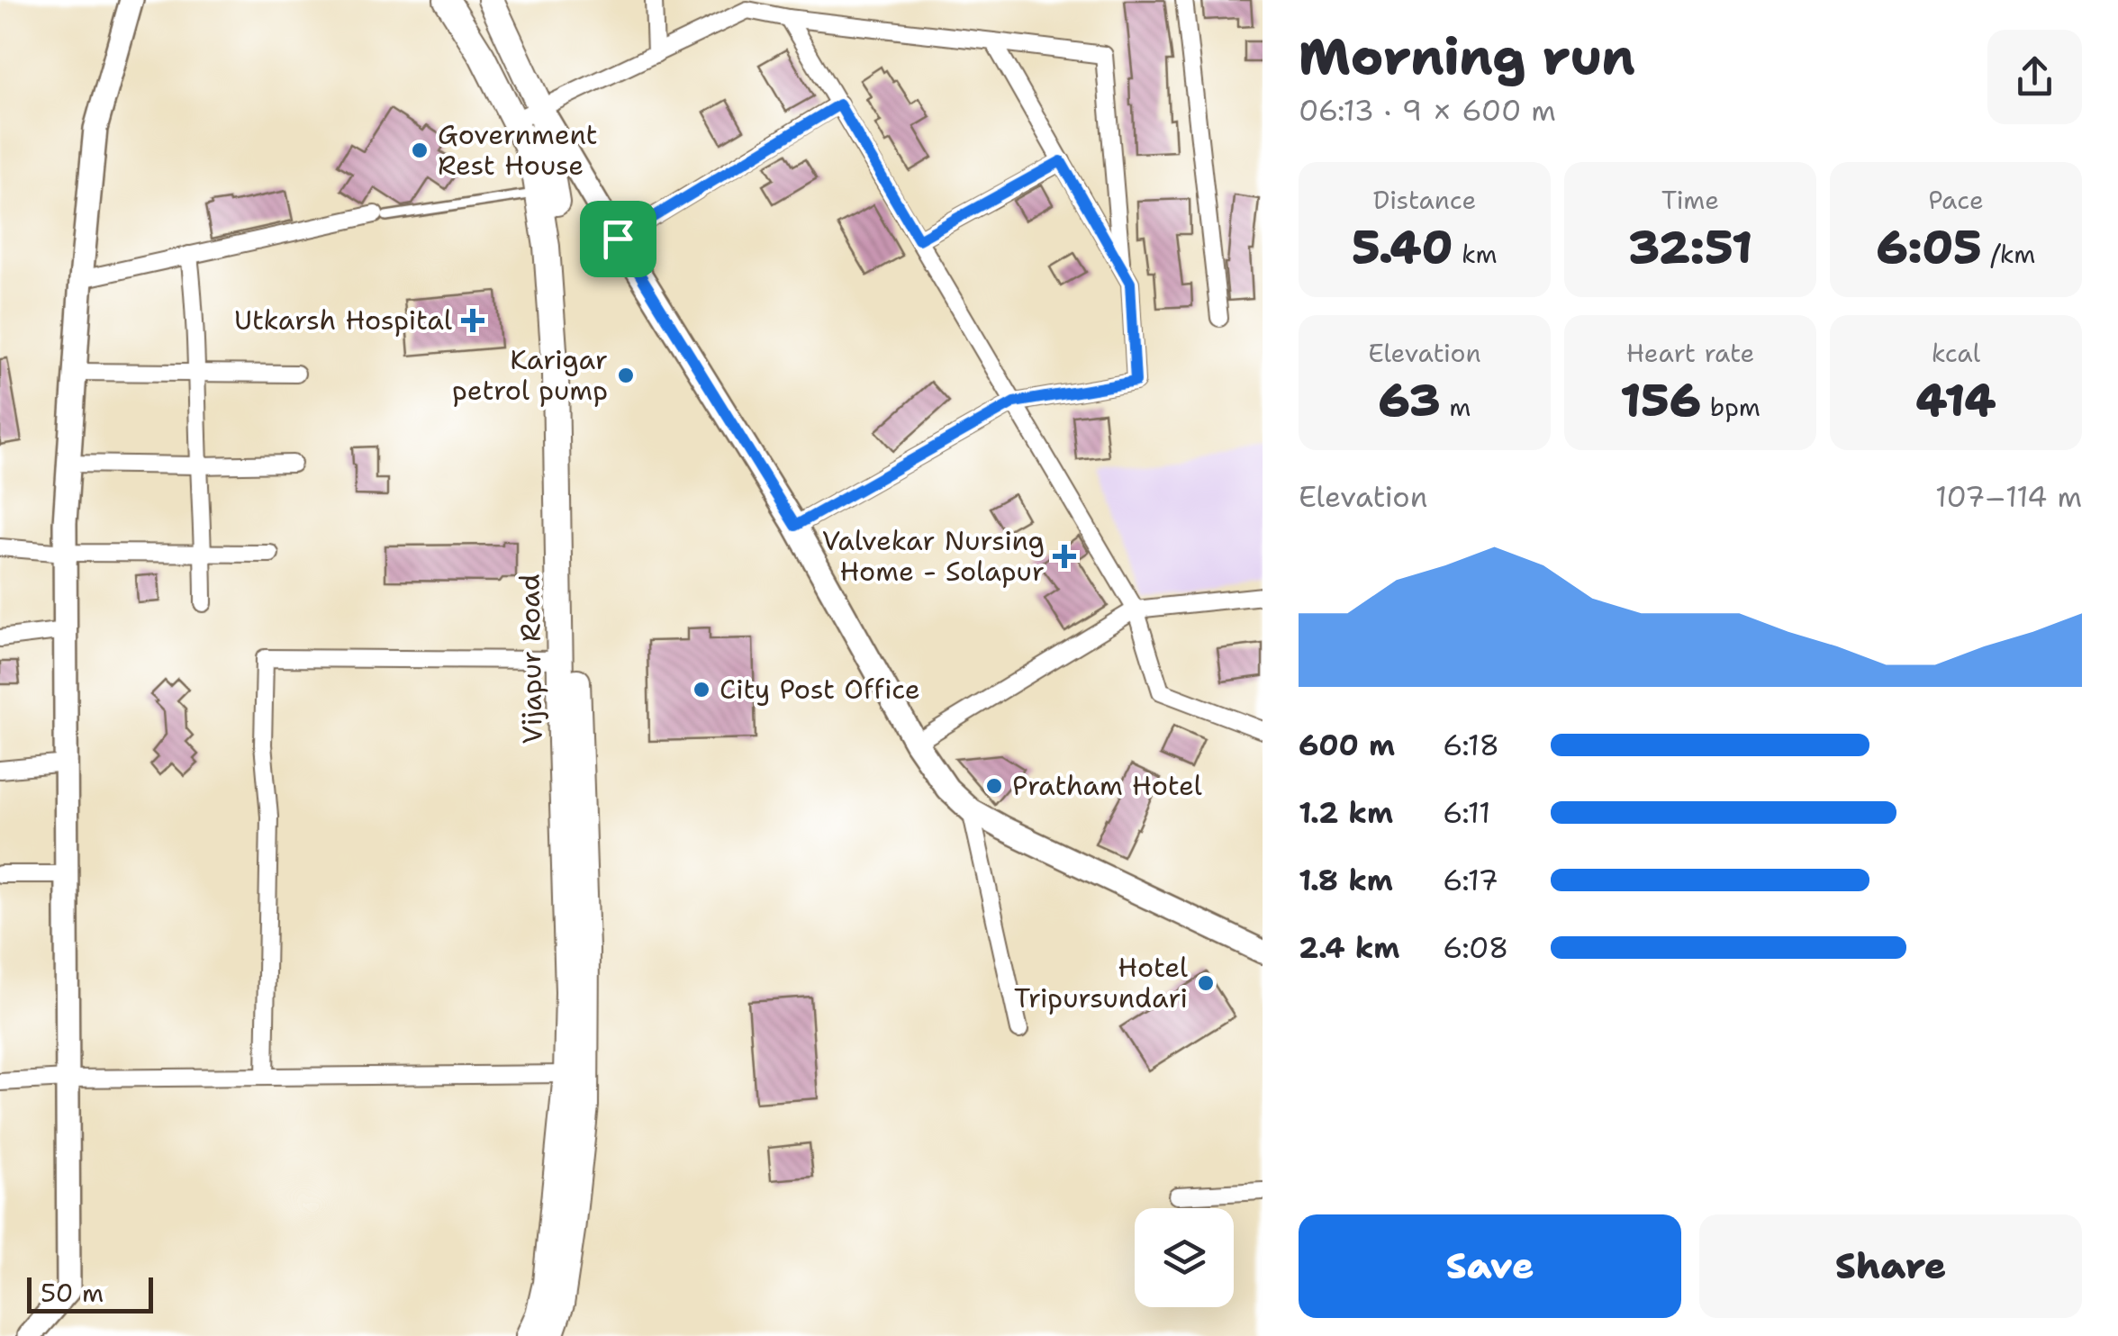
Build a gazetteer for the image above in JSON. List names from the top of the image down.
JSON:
{
  "streets": {
    "main road": ["Vijapur Road"]
  },
  "places": {
    "other": [
      "Government Rest House",
      "Karigar petrol pump",
      "City Post Office",
      "Pratham Hotel",
      "Hotel Tripursundari"
    ],
    "health": ["Utkarsh Hospital", "Valvekar Nursing Home - Solapur"]
  },
  "scale_bar": "50 m",
  "page": {
    "heading": ["Morning run", "06:13 · 9 × 600 m"],
    "stats": [
      ["Distance", "5.40 km"],
      ["Time", "32:51"],
      ["Pace", "6:05 /km"],
      ["Elevation", "63 m"],
      ["Heart rate", "156 bpm"],
      ["kcal", "414"]
    ],
    "chart": ["Elevation", "107–114 m"],
    "list": [
      {
        "name": "600 m",
        "note": "6:18"
      },
      {
        "name": "1.2 km",
        "note": "6:11"
      },
      {
        "name": "1.8 km",
        "note": "6:17"
      },
      {
        "name": "2.4 km",
        "note": "6:08"
      }
    ],
    "buttons": ["Save", "Share"],
    "scale": "50 m"
  }
}
